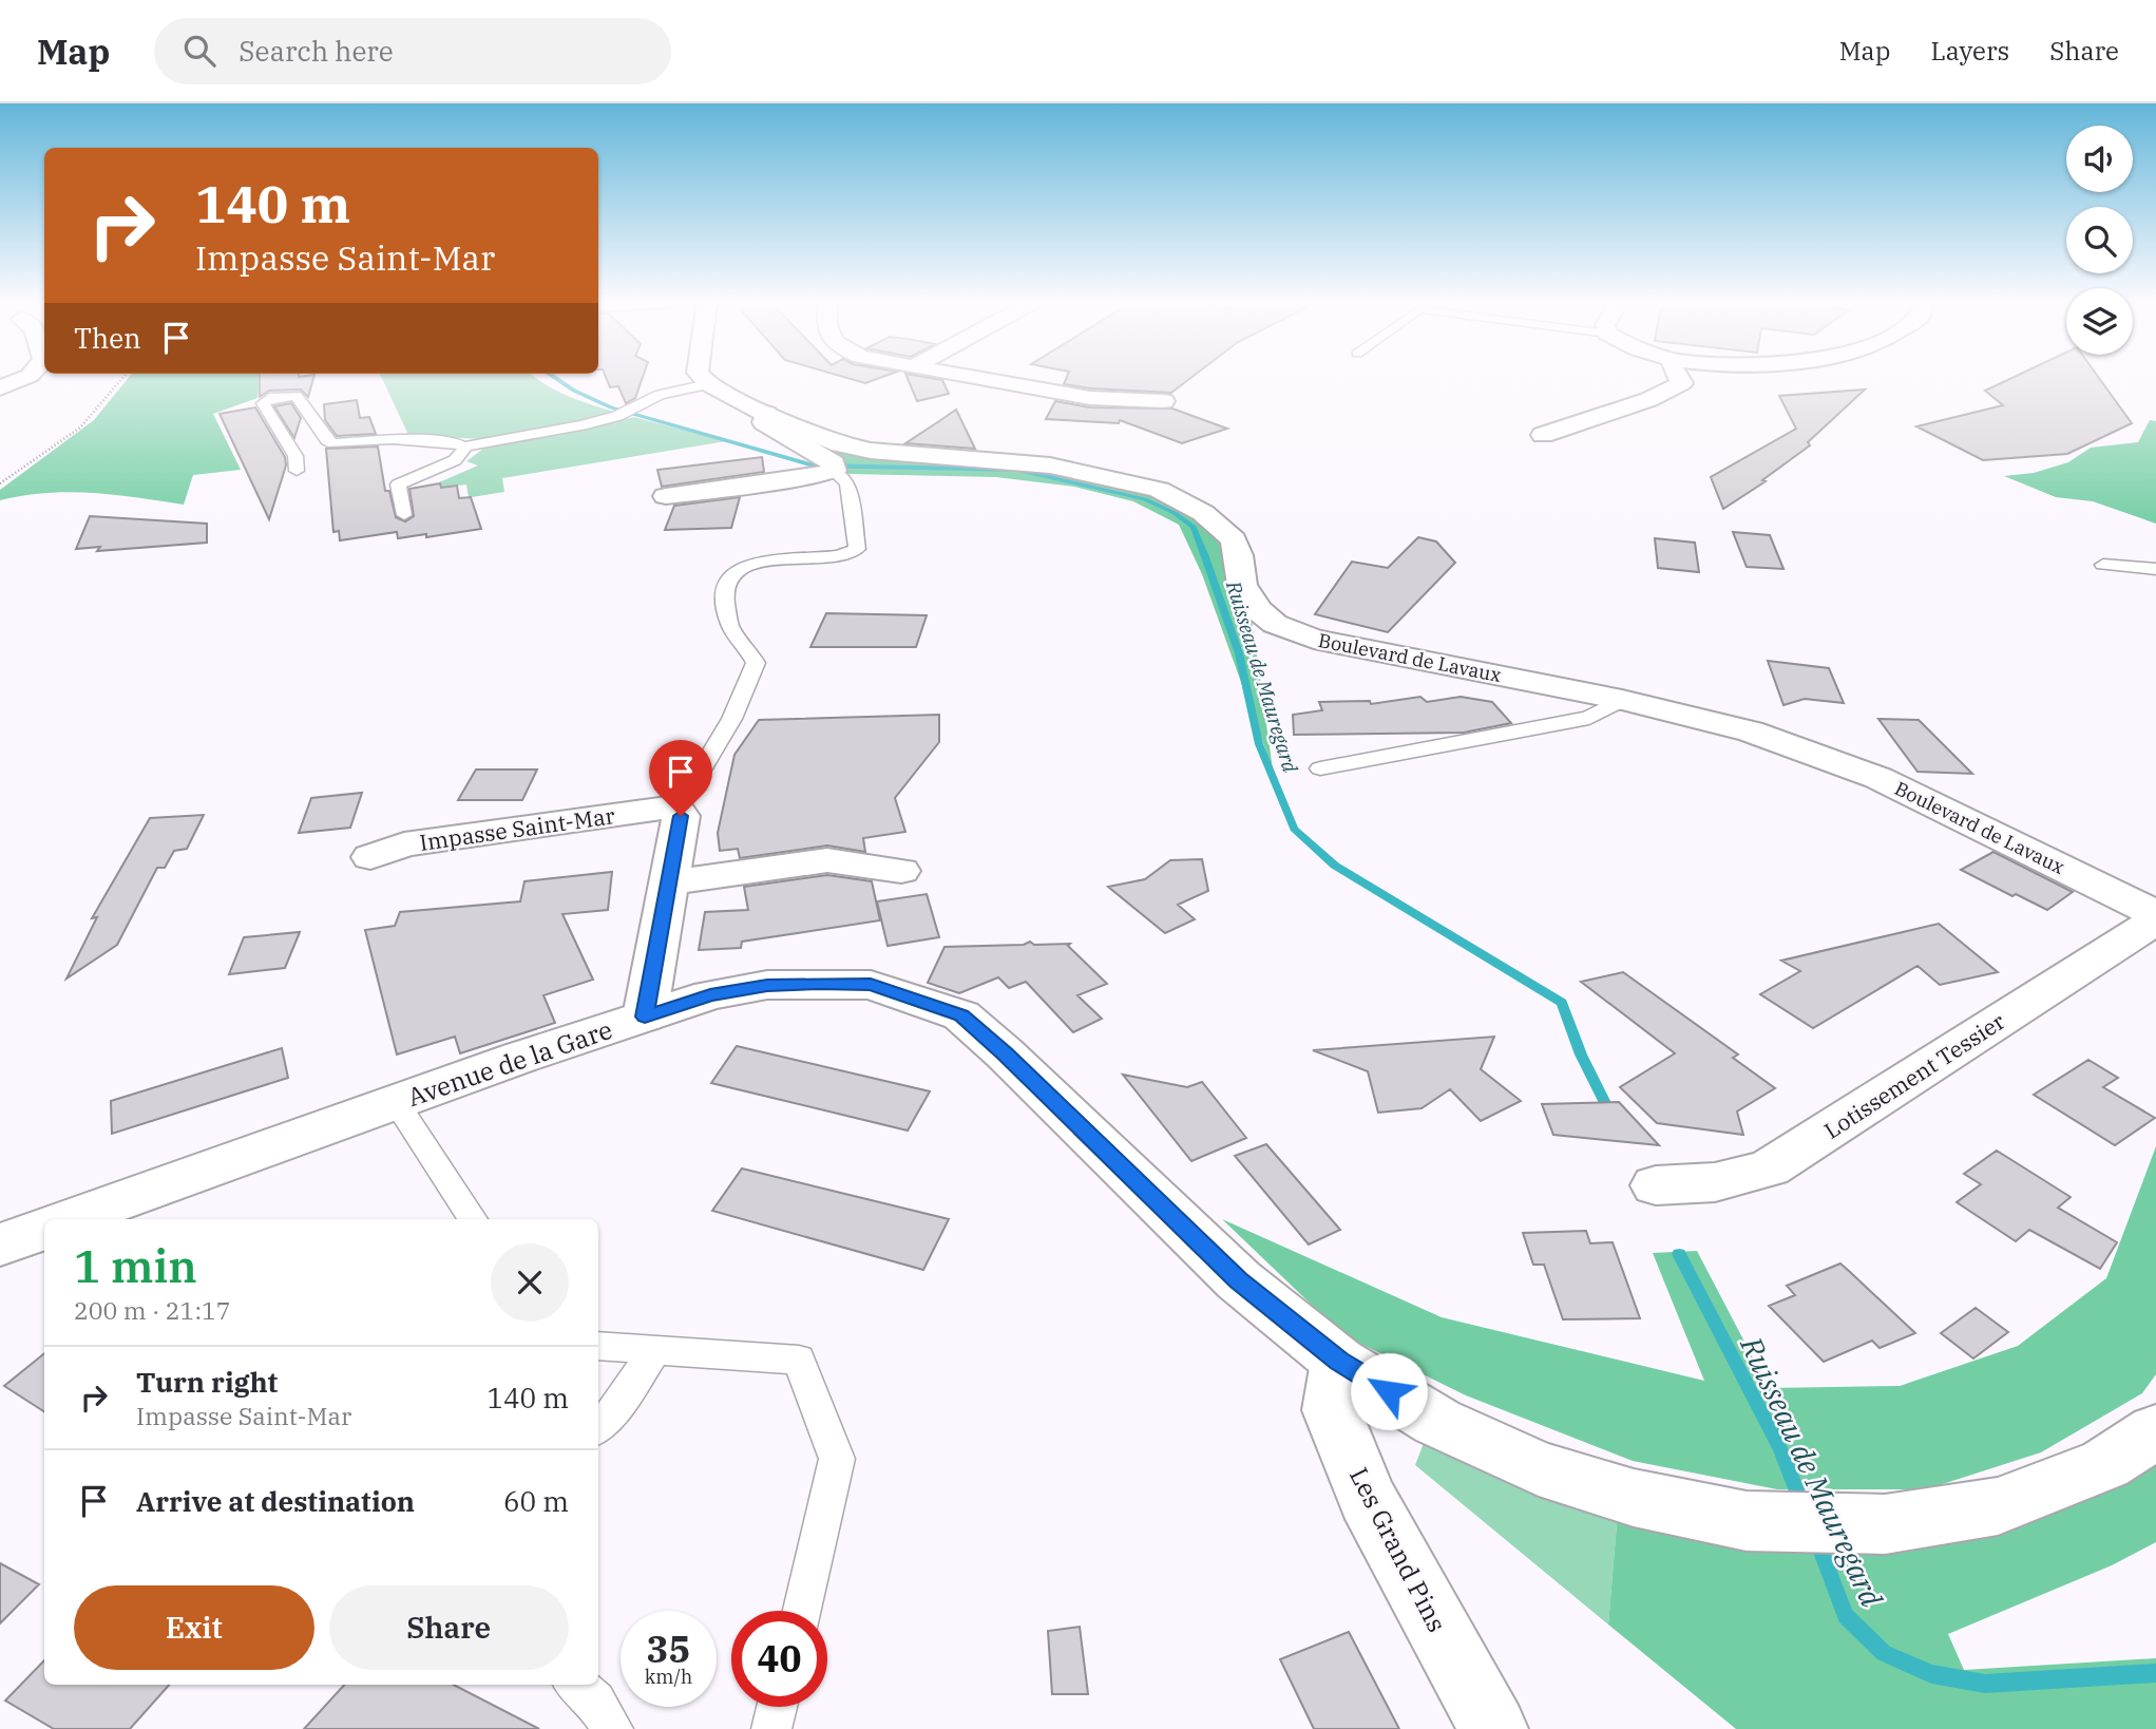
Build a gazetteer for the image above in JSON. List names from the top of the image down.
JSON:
{
  "streets": {
    "street": [
      "Boulevard de Lavaux",
      "Impasse Saint-Mar",
      "Avenue de la Gare",
      "Lotissement Tessier",
      "Les Grand Pins"
    ]
  },
  "crossings": [
    ["Avenue de la Gare", "Les Grand Pins"]
  ],
  "water": ["Ruisseau de Mauregard"],
  "page": {
    "header": "Map",
    "search": "Search here",
    "nav": ["Map", "Layers", "Share"],
    "turn": ["140 m", "Impasse Saint-Mar"],
    "then": "Then",
    "heading": ["1 min", "200 m · 21:17"],
    "list": [
      {
        "name": "Turn right",
        "note": "Impasse Saint-Mar",
        "value": "140 m"
      },
      {
        "name": "Arrive at destination",
        "value": "60 m"
      }
    ],
    "buttons": ["Exit", "Share"],
    "speed": "35 km/h",
    "limit": "40"
  }
}
